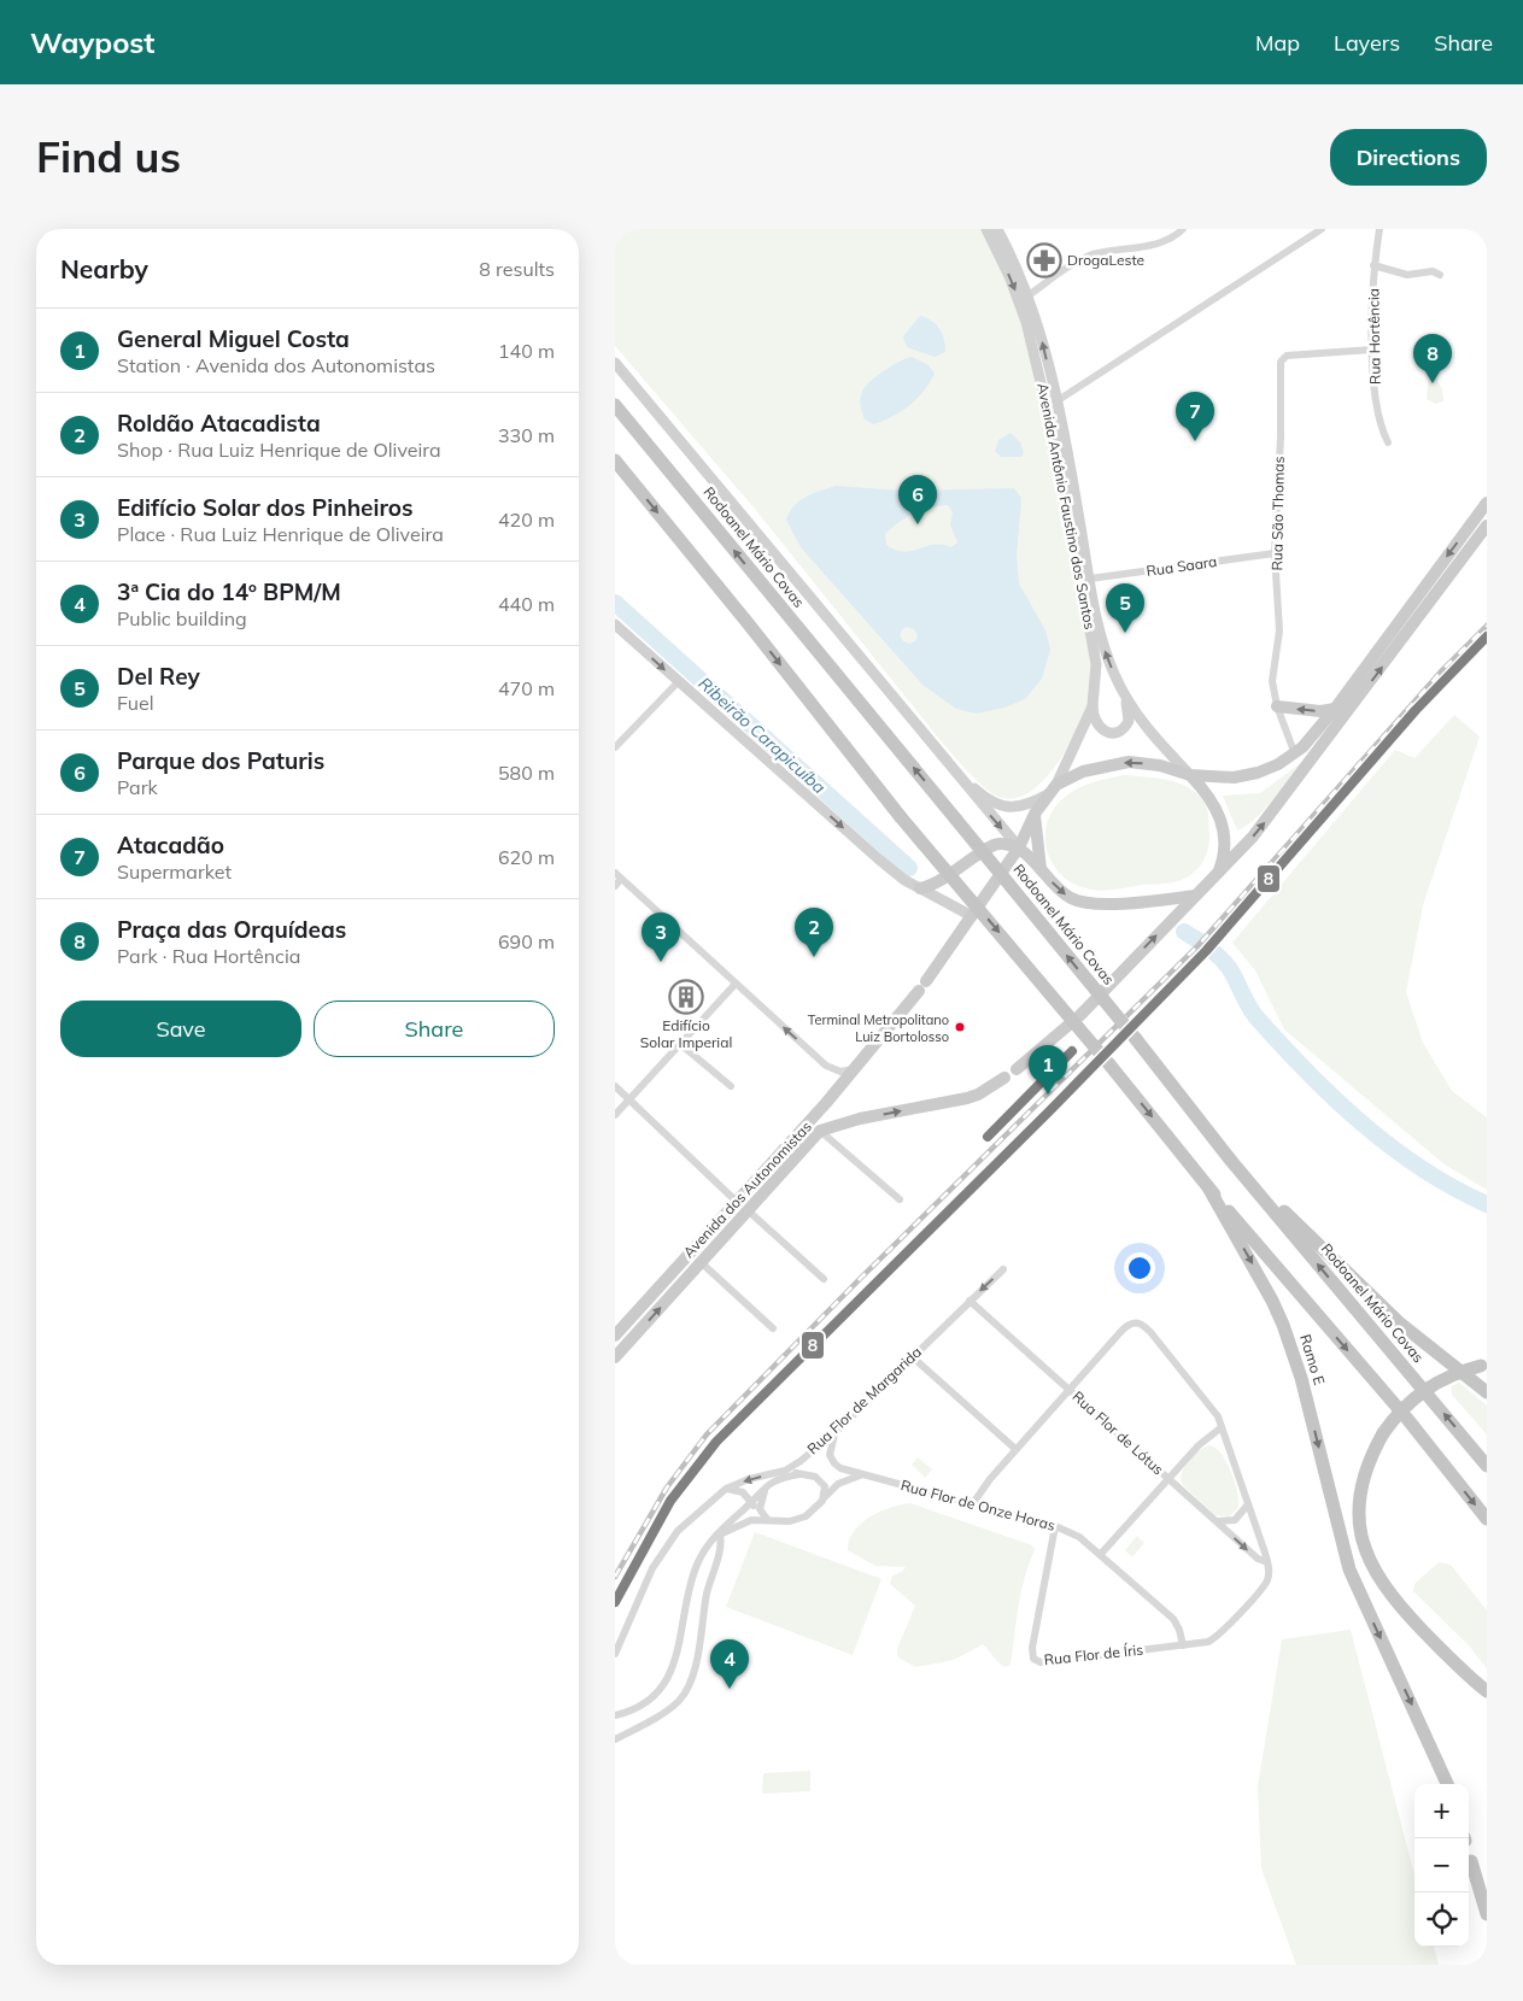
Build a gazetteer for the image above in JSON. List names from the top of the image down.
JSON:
{
  "streets": {
    "highway": ["Rodoanel Mário Covas", "Ramo E"],
    "main road": ["Avenida Antônio Faustino dos Santos", "Avenida dos Autonomistas"],
    "street": [
      "Rua Hortência",
      "Rua São Thomas",
      "Rua Saara",
      "Rua Flor de Margarida",
      "Rua Flor de Lótus",
      "Rua Flor de Onze Horas",
      "Rua Flor de Íris"
    ]
  },
  "crossings": [
    ["Rua Hortência", "Rua São Thomas"],
    ["Avenida Antônio Faustino dos Santos", "Rua Saara"],
    ["Rua São Thomas", "Rua Saara"],
    ["Rua Flor de Margarida", "Rua Flor de Lótus"],
    ["Rua Flor de Margarida", "Rua Flor de Onze Horas"],
    ["Rua Flor de Onze Horas", "Rua Flor de Íris"]
  ],
  "water": ["Ribeirão Carapicuíba"],
  "places": {
    "pharmacy": ["DrogaLeste"],
    "building": ["Edifício Solar Imperial"],
    "other": ["Terminal Metropolitano Luiz Bortolosso"]
  },
  "lines": ["rail line 8"],
  "page": {
    "header": "Waypost",
    "nav": ["Map", "Layers", "Share"],
    "buttons": [
      "Directions",
      ["Save", "Share"]
    ],
    "title": "Find us",
    "heading": ["Nearby", "8 results"],
    "list": [
      {
        "mark": "1",
        "name": "General Miguel Costa",
        "note": "Station · Avenida dos Autonomistas",
        "value": "140 m"
      },
      {
        "mark": "2",
        "name": "Roldão Atacadista",
        "note": "Shop · Rua Luiz Henrique de Oliveira",
        "value": "330 m"
      },
      {
        "mark": "3",
        "name": "Edifício Solar dos Pinheiros",
        "note": "Place · Rua Luiz Henrique de Oliveira",
        "value": "420 m"
      },
      {
        "mark": "4",
        "name": "3ª Cia do 14º BPM/M",
        "note": "Public building",
        "value": "440 m"
      },
      {
        "mark": "5",
        "name": "Del Rey",
        "note": "Fuel",
        "value": "470 m"
      },
      {
        "mark": "6",
        "name": "Parque dos Paturis",
        "note": "Park",
        "value": "580 m"
      },
      {
        "mark": "7",
        "name": "Atacadão",
        "note": "Supermarket",
        "value": "620 m"
      },
      {
        "mark": "8",
        "name": "Praça das Orquídeas",
        "note": "Park · Rua Hortência",
        "value": "690 m"
      }
    ],
    "pins": [
      "8",
      "7",
      "6",
      "5",
      "2",
      "3",
      "1",
      "4"
    ],
    "map_buttons": ["+", "−"]
  }
}
